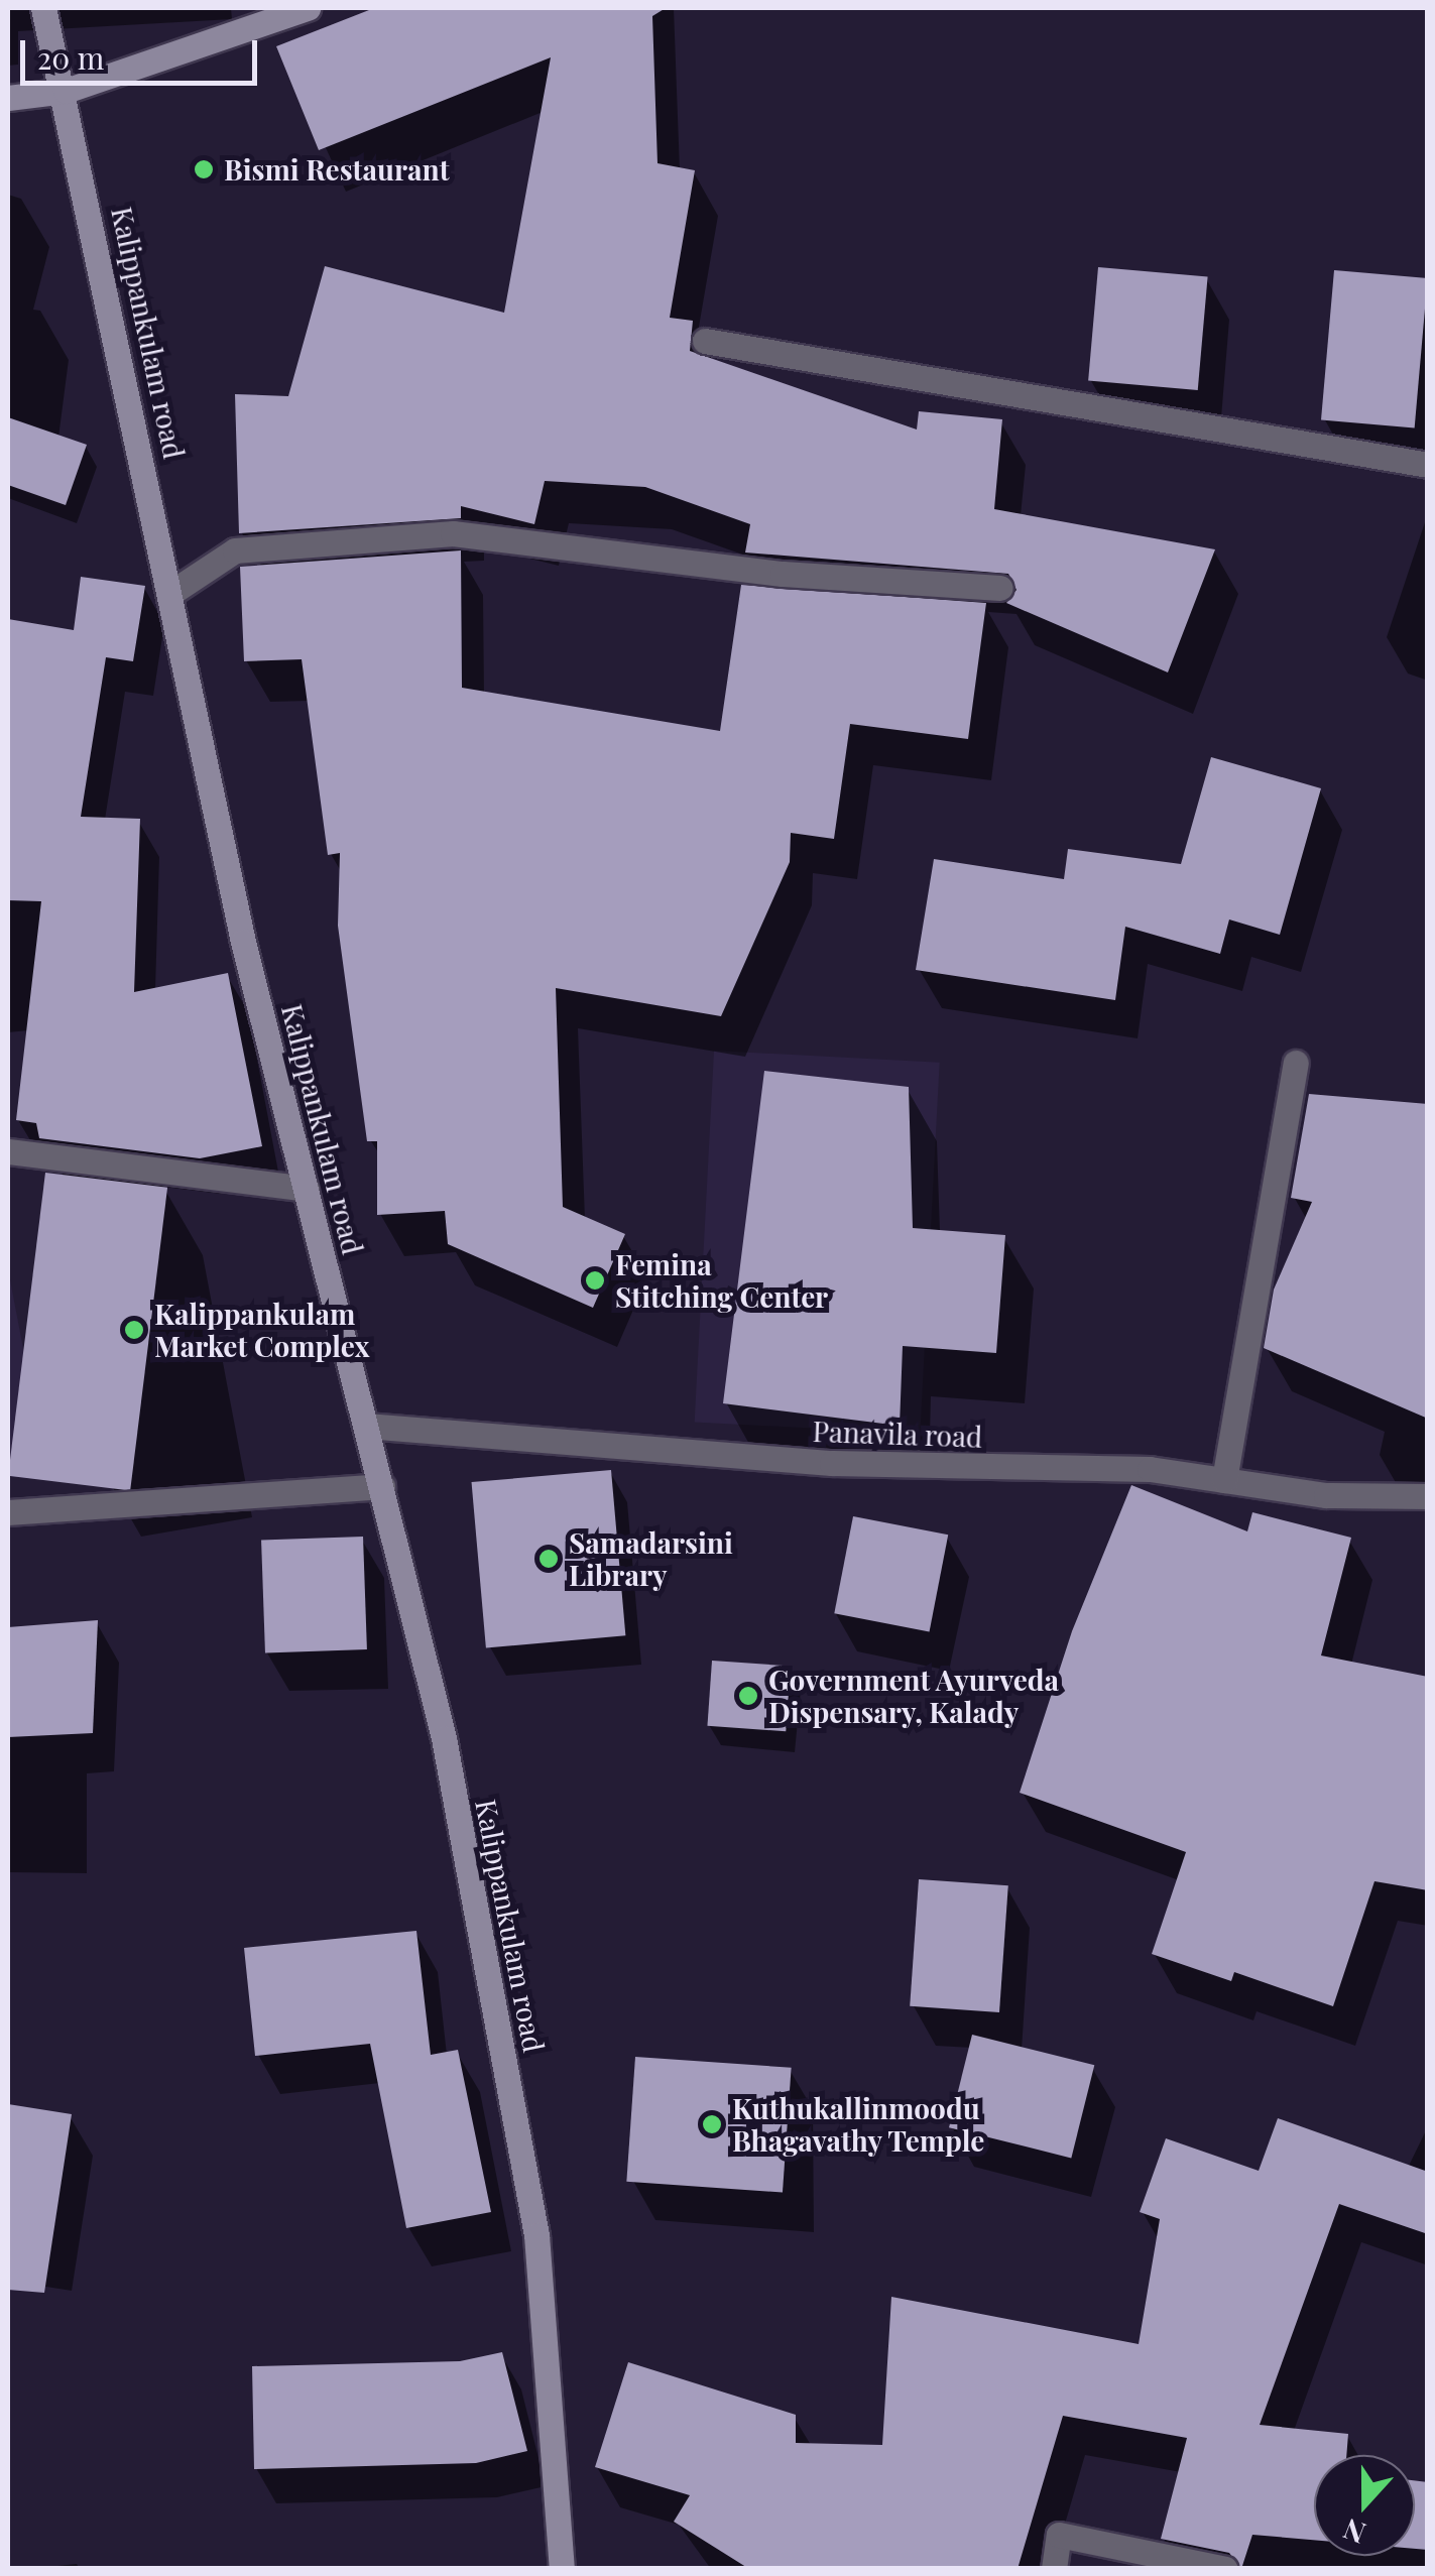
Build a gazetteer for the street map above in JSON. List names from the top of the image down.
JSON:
{
  "streets": {
    "street": ["Kalippankulam road", "Panavila road"]
  },
  "crossings": [
    ["Kalippankulam road", "Panavila road"]
  ],
  "places": [
    "Bismi Restaurant",
    "Femina Stitching Center",
    "Kalippankulam Market Complex",
    "Samadarsini Library",
    "Government Ayurveda Dispensary, Kalady",
    "Kuthukallinmoodu Bhagavathy Temple"
  ],
  "scale_bar": "20 m",
  "north": "bottom"
}
